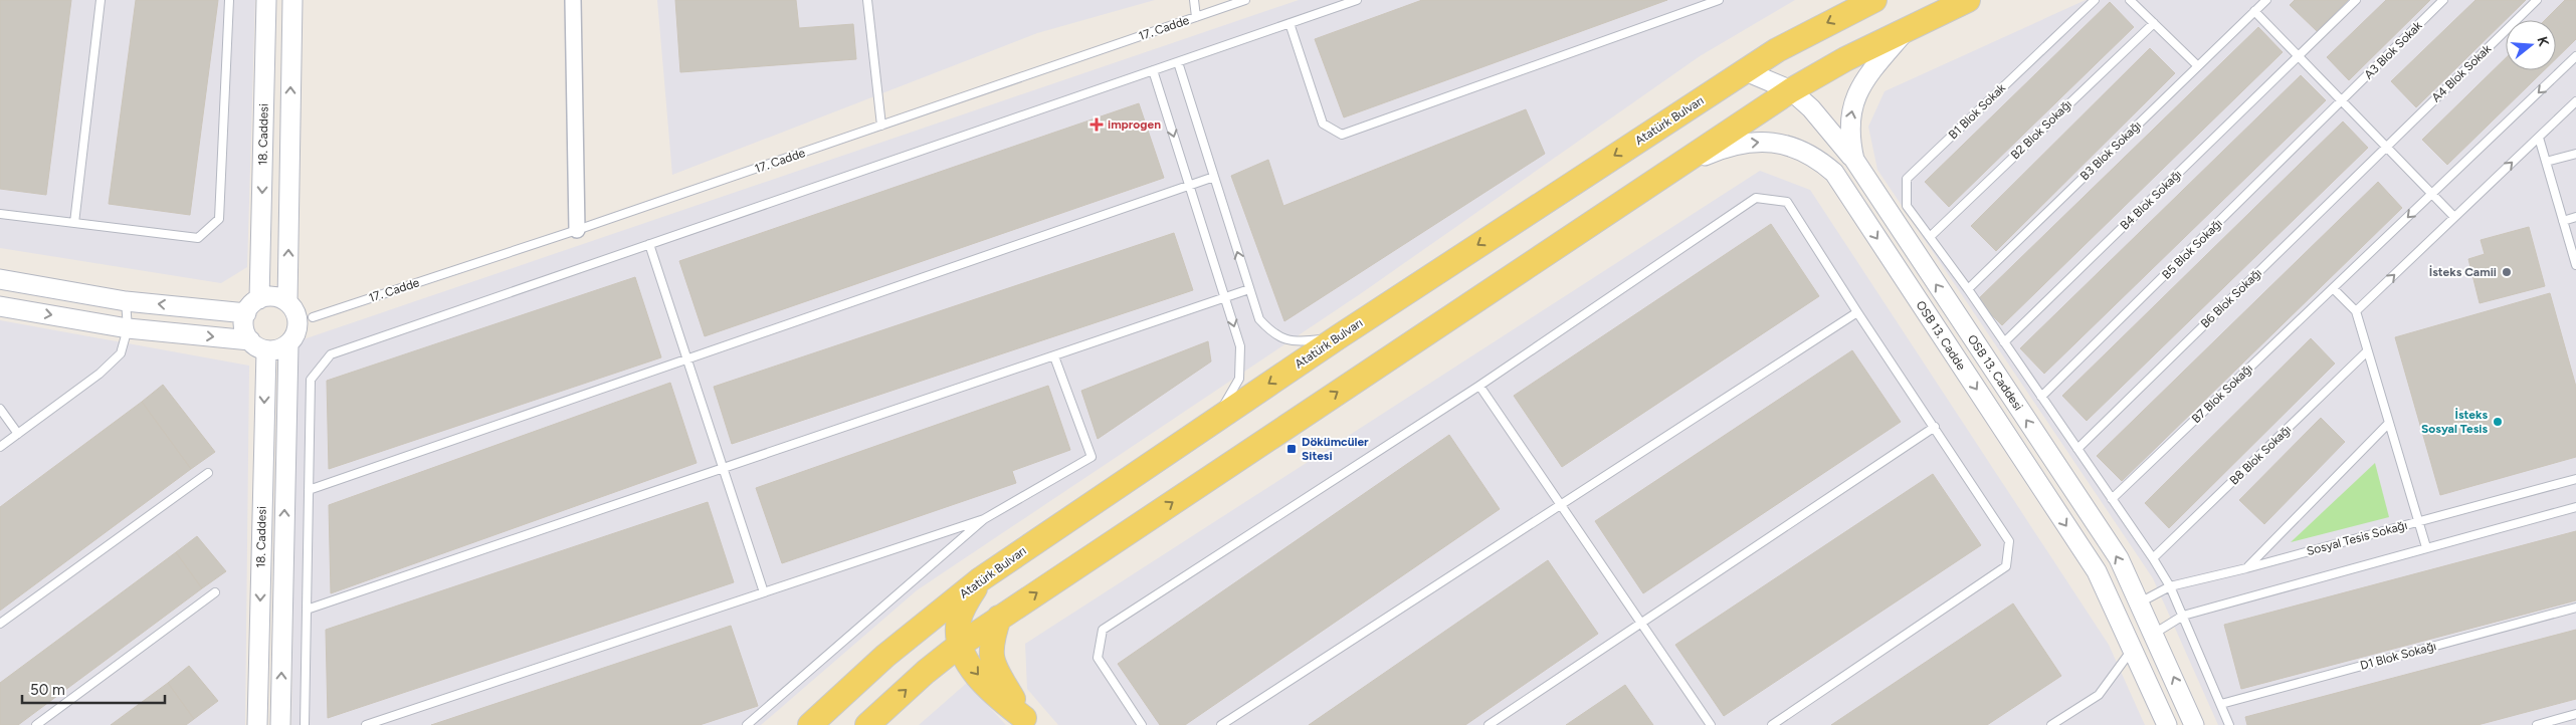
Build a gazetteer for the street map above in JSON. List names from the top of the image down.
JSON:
{
  "streets": {
    "main road": ["Atatürk Bulvarı"],
    "street": ["18. Caddesi", "OSB 13. Cadde", "OSB 13. Caddesi"],
    "lane": [
      "17. Cadde",
      "A3 Blok Sokak",
      "A4 Blok Sokak",
      "B1 Blok Sokak",
      "B2 Blok Sokağı",
      "B3 Blok Sokağı",
      "B4 Blok Sokağı",
      "B5 Blok Sokağı",
      "B6 Blok Sokağı",
      "B7 Blok Sokağı",
      "B8 Blok Sokağı",
      "Sosyal Tesis Sokağı",
      "D1 Blok Sokağı"
    ]
  },
  "crossings": [
    ["A3 Blok Sokak", "B5 Blok Sokağı"],
    ["A4 Blok Sokak", "B6 Blok Sokağı"],
    ["B1 Blok Sokak", "B2 Blok Sokağı"],
    ["B1 Blok Sokak", "B3 Blok Sokağı"],
    ["B1 Blok Sokak", "B4 Blok Sokağı"],
    ["B1 Blok Sokak", "B5 Blok Sokağı"],
    ["B1 Blok Sokak", "B6 Blok Sokağı"],
    ["B1 Blok Sokak", "B7 Blok Sokağı"],
    ["B1 Blok Sokak", "B8 Blok Sokağı"],
    ["B1 Blok Sokak", "Sosyal Tesis Sokağı"],
    ["B1 Blok Sokak", "D1 Blok Sokağı"],
    ["OSB 13. Caddesi", "Sosyal Tesis Sokağı"]
  ],
  "one_way": ["OSB 13. Cadde", "OSB 13. Caddesi"],
  "places": {
    "health": ["improgen"],
    "other": ["İsteks Camii", "İsteks Sosyal Tesis"],
    "transit": ["Dökümcüler Sitesi"]
  },
  "scale_bar": "50 m",
  "north": "right"
}
